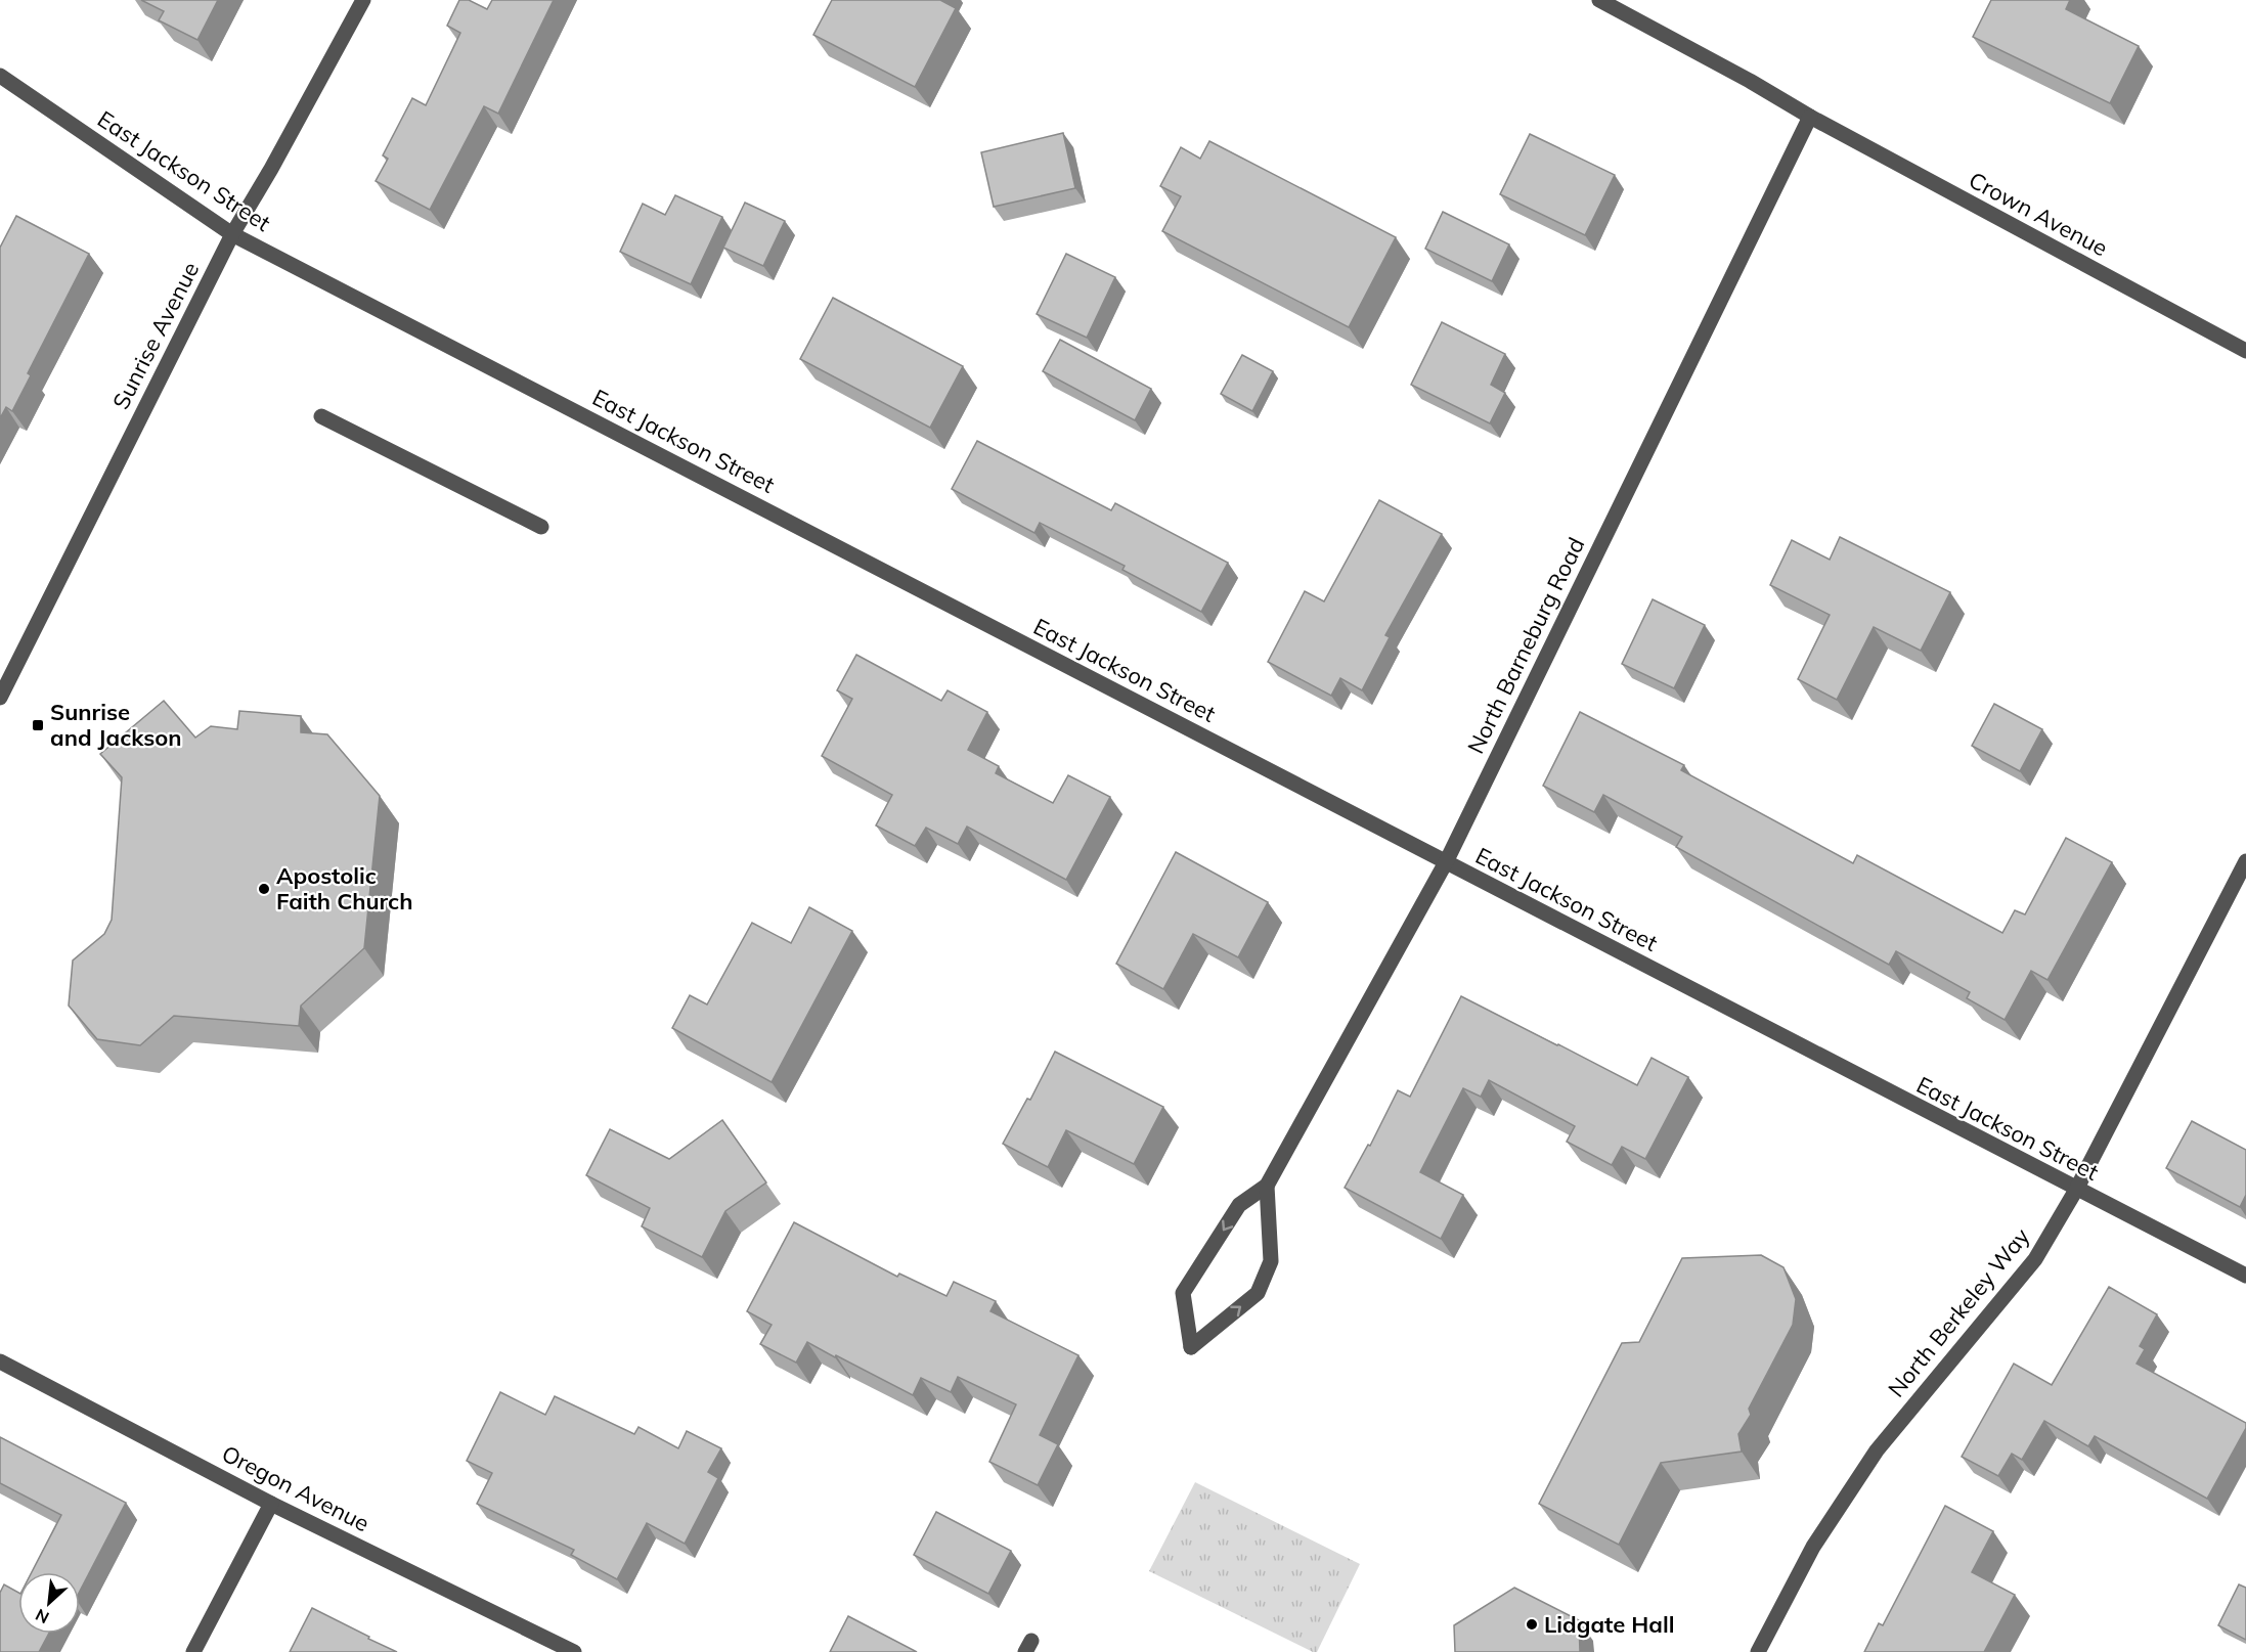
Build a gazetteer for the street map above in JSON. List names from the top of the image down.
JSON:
{
  "streets": {
    "street": [
      "East Jackson Street",
      "Crown Avenue",
      "Sunrise Avenue",
      "North Barneburg Road",
      "North Berkeley Way",
      "Oregon Avenue"
    ]
  },
  "crossings": [
    ["East Jackson Street", "Sunrise Avenue"],
    ["East Jackson Street", "North Barneburg Road"],
    ["East Jackson Street", "North Berkeley Way"],
    ["Crown Avenue", "North Barneburg Road"]
  ],
  "places": {
    "transit": ["Sunrise and Jackson"],
    "other": ["Apostolic Faith Church", "Lidgate Hall"]
  },
  "north": "bottom left"
}
